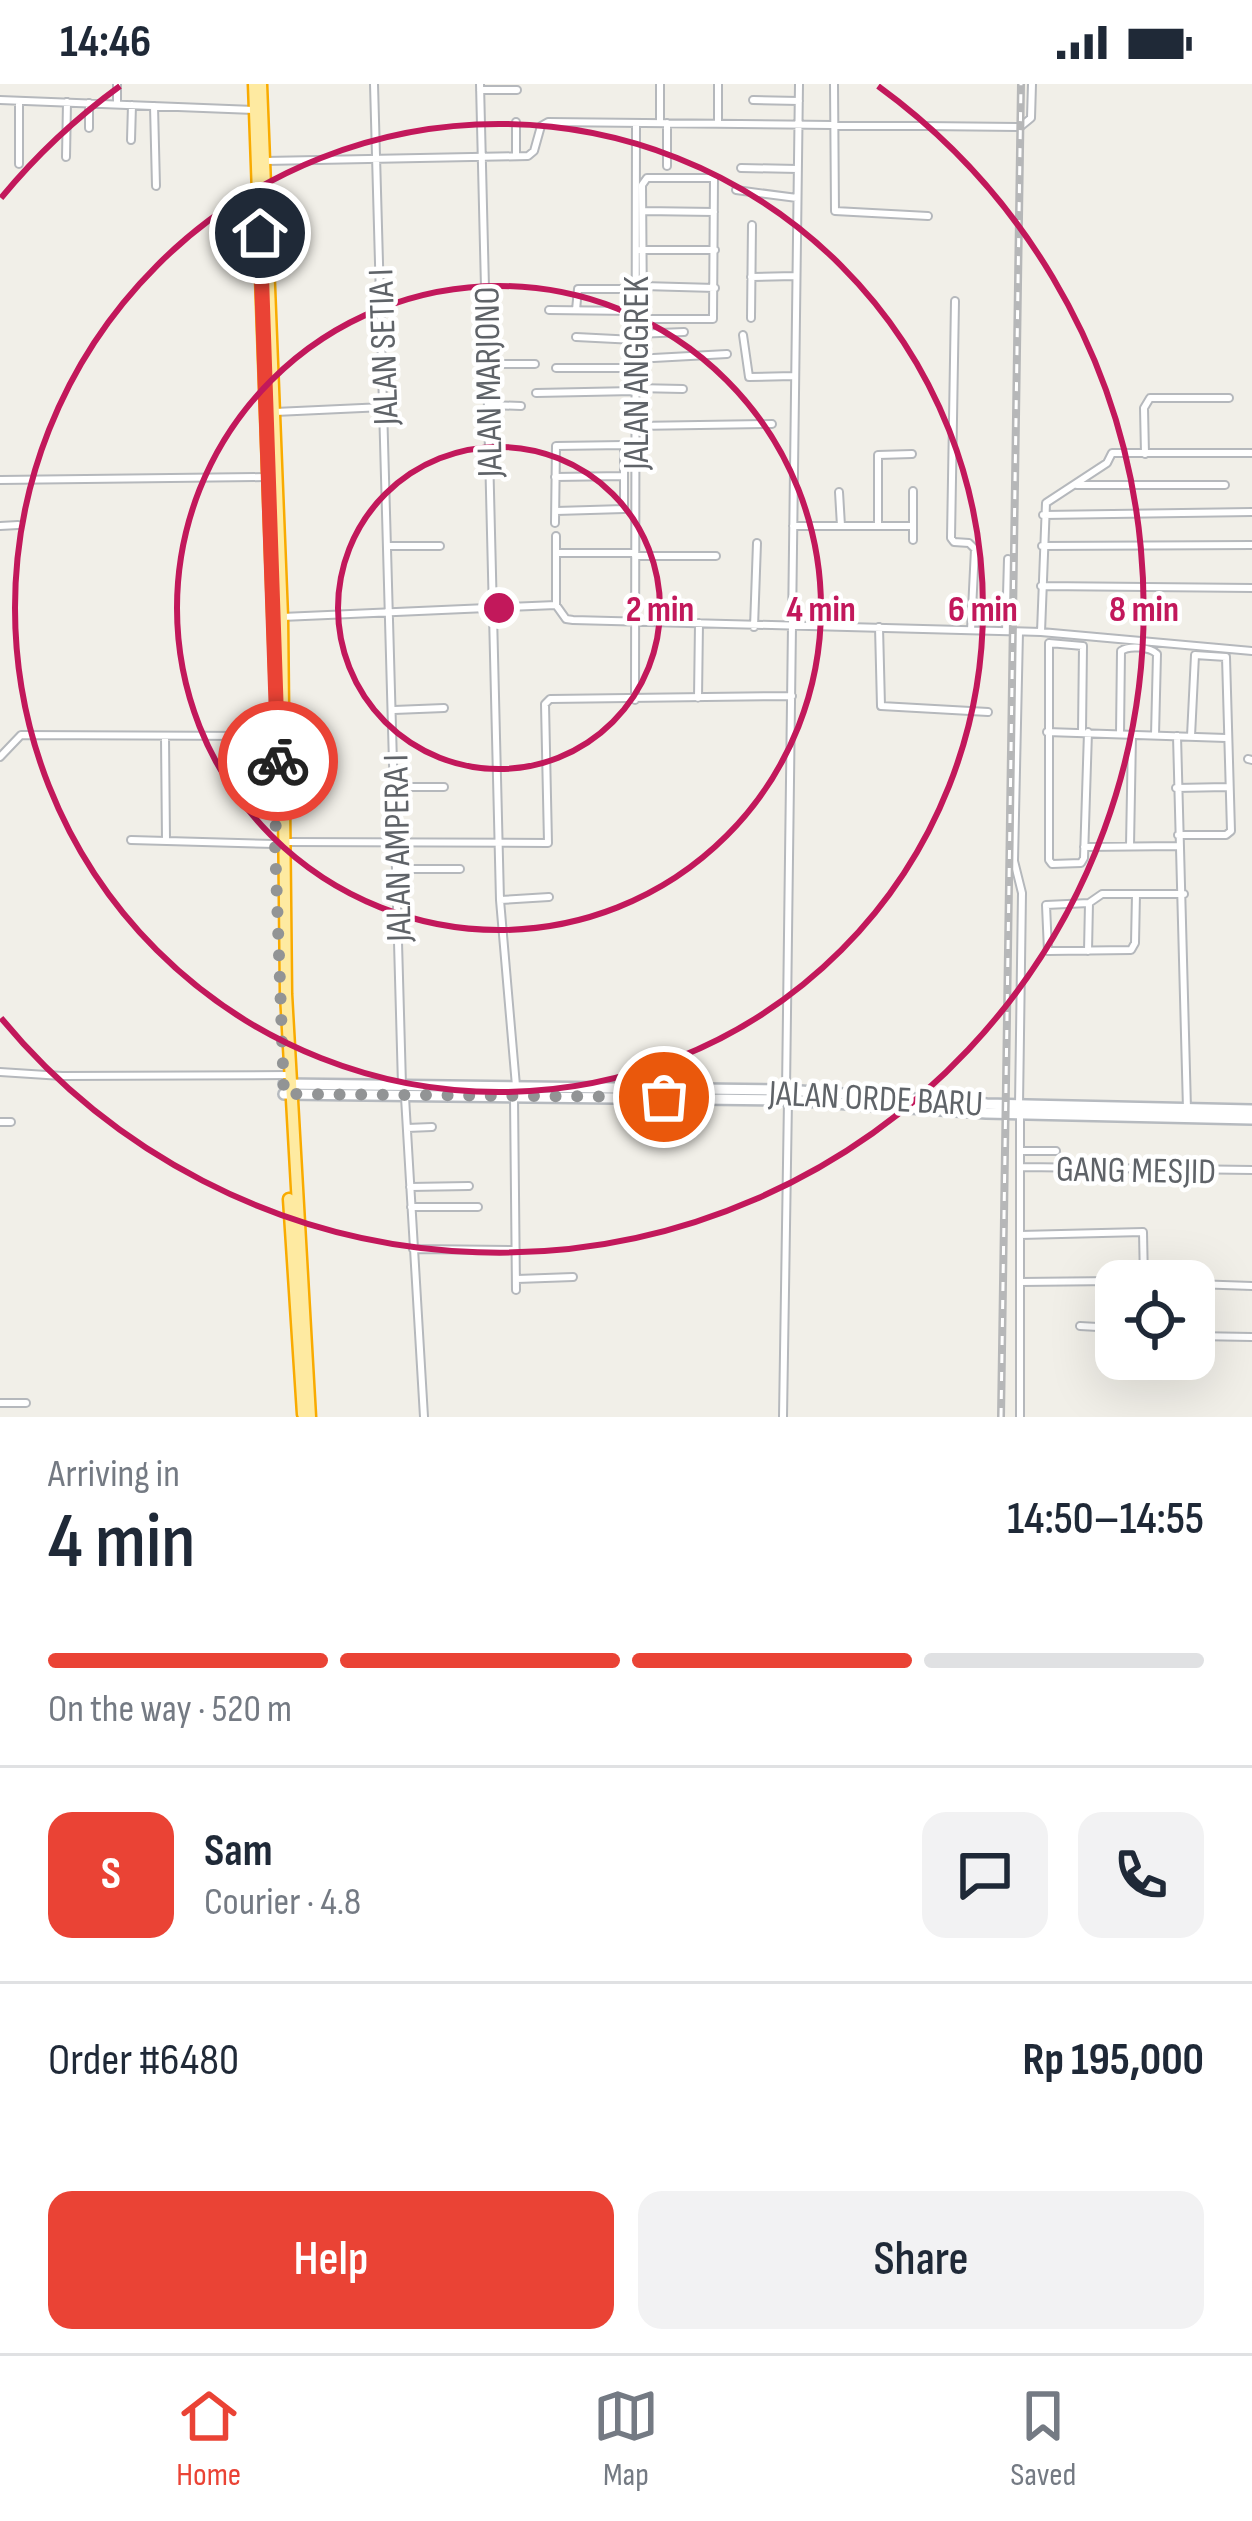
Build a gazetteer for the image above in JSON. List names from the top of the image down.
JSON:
{
  "streets": {
    "main road": ["JALAN ORDE BARU"],
    "street": [
      "JALAN SETIA I",
      "JALAN ANGGREK",
      "JALAN MARJONO",
      "JALAN AMPERA I",
      "GANG MESJID"
    ]
  },
  "crossings": [
    ["JALAN SETIA I", "JALAN AMPERA I"],
    ["JALAN MARJONO", "JALAN ORDE BARU"],
    ["JALAN AMPERA I", "JALAN ORDE BARU"]
  ],
  "page": {
    "status": "14:46",
    "heading": ["4 min", "Arriving in", "14:50–14:55"],
    "panel": [
      "Sam",
      "Courier · 4.8",
      "Order #6480",
      "Rp 195,000"
    ],
    "bar": "On the way · 520 m",
    "round": "S",
    "buttons": ["Help", "Share"],
    "tabs": ["Home", "Map", "Saved"]
  },
  "rings": [
    "2 min",
    "4 min",
    "6 min",
    "8 min"
  ]
}
